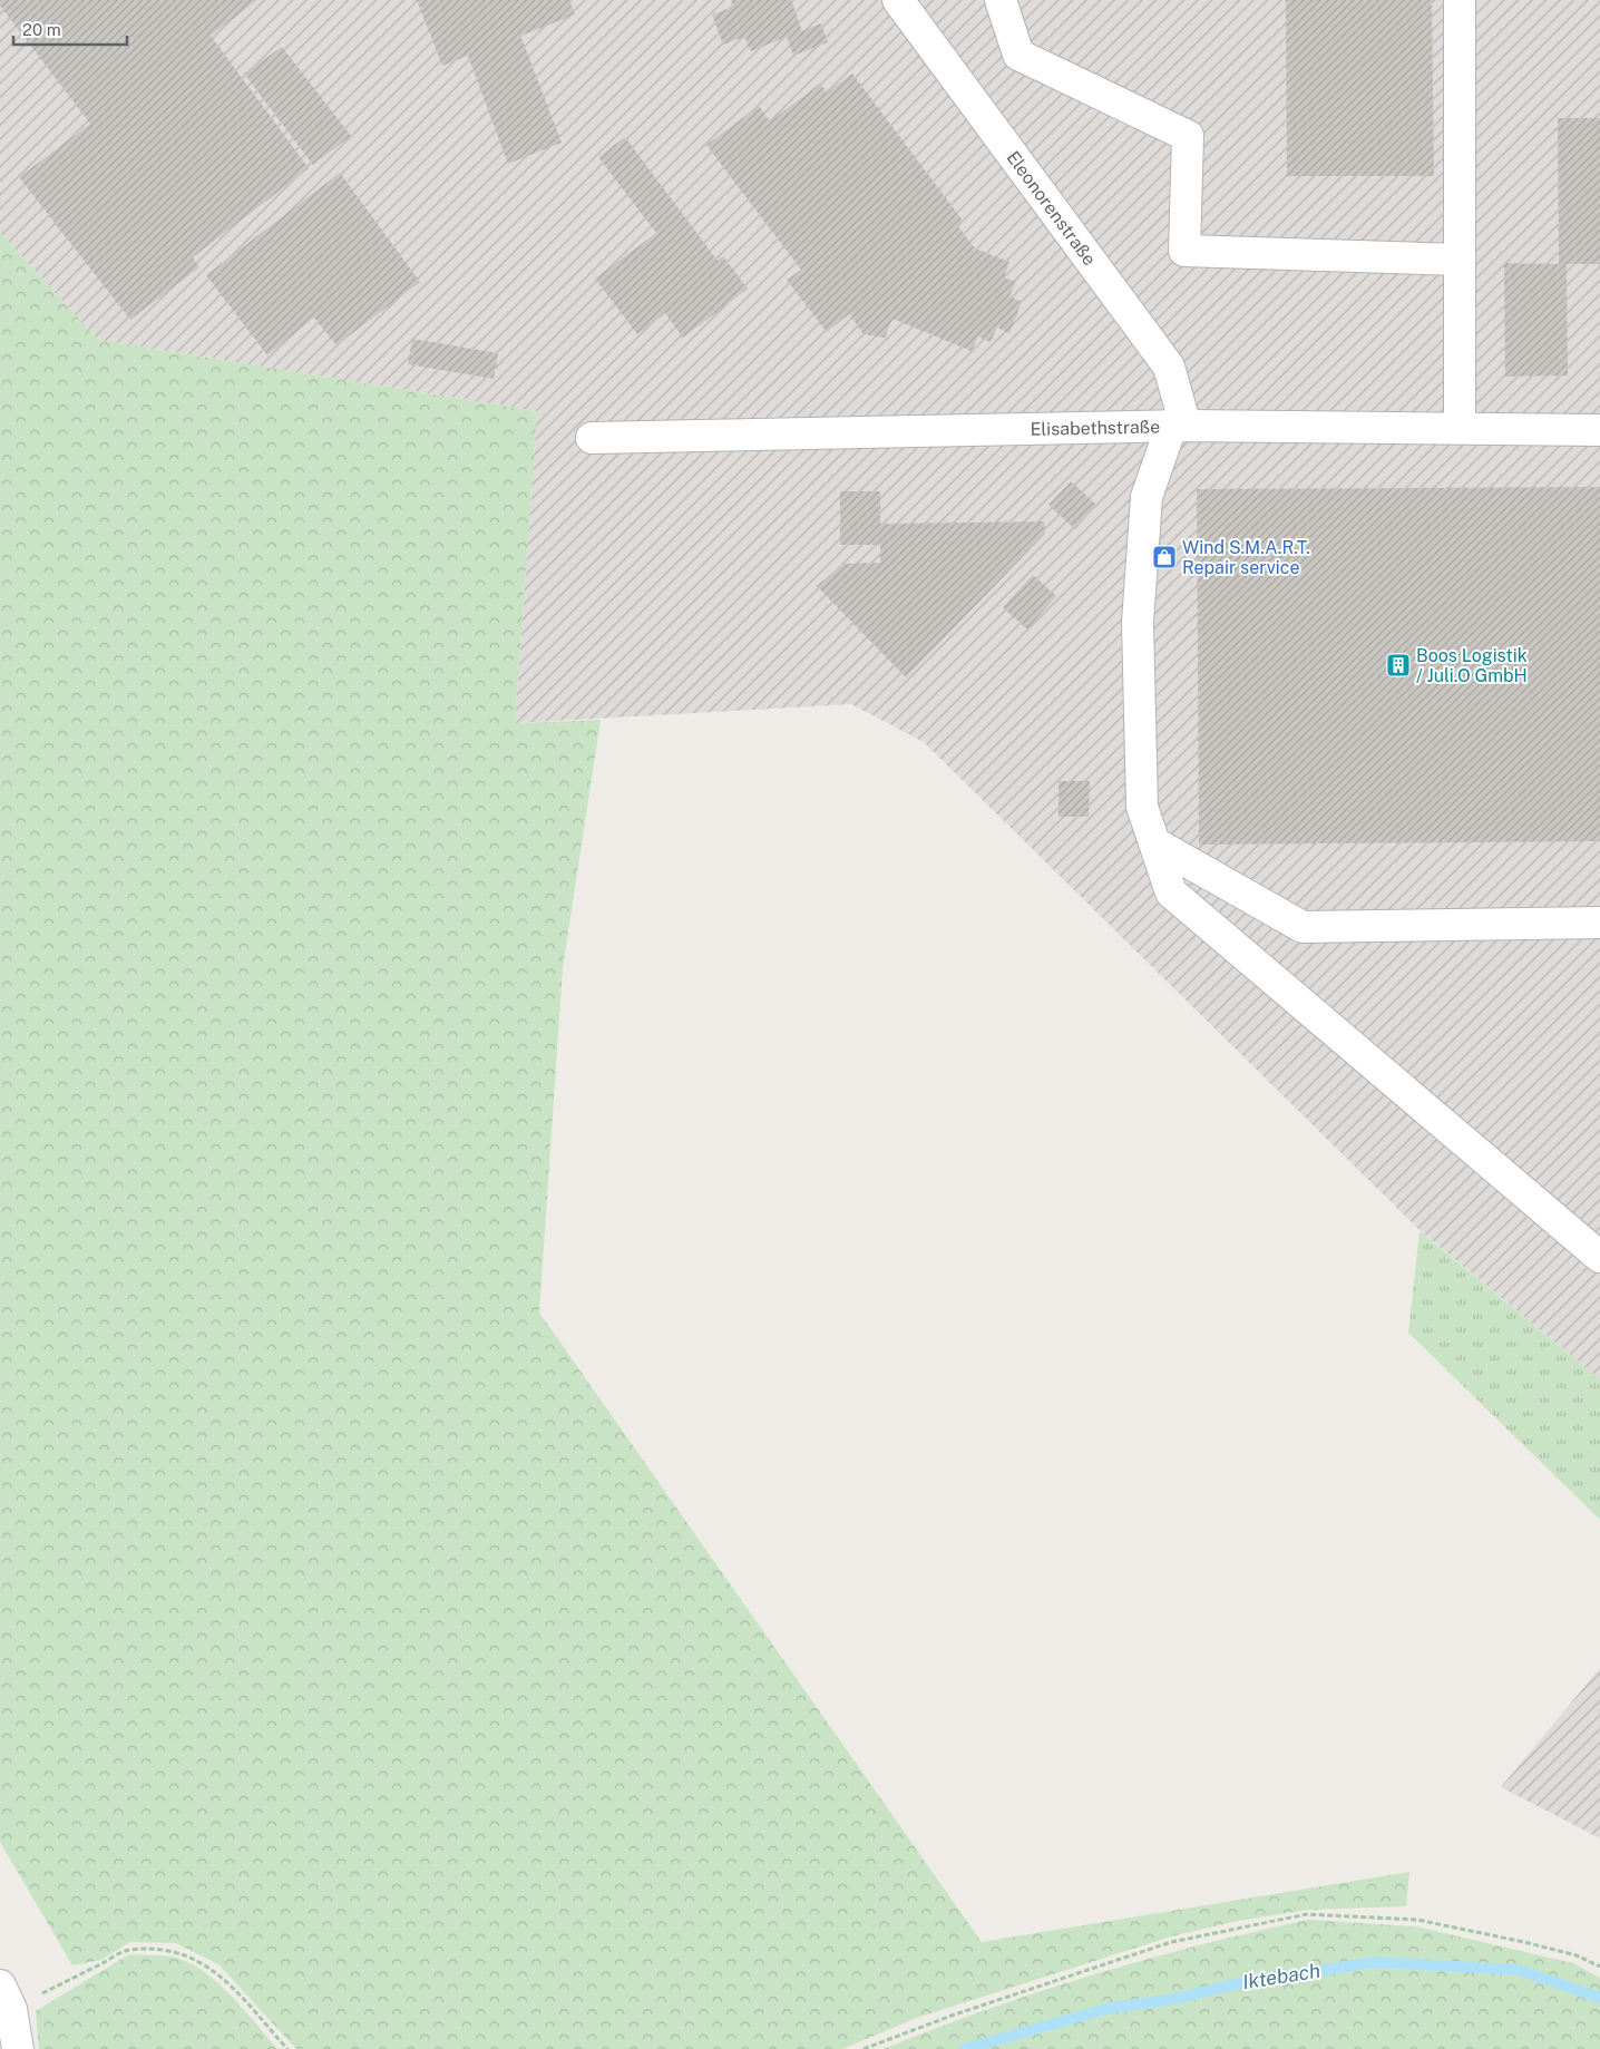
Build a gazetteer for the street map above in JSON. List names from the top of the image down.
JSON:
{
  "streets": {
    "street": ["Eleonorenstraße", "Elisabethstraße"]
  },
  "crossings": [
    ["Eleonorenstraße", "Elisabethstraße"]
  ],
  "water": ["Iktebach"],
  "places": {
    "shop": ["Wind S.M.A.R.T. Repair service"],
    "building": ["Boos Logistik / Juli.O GmbH"]
  },
  "scale_bar": "20 m"
}
